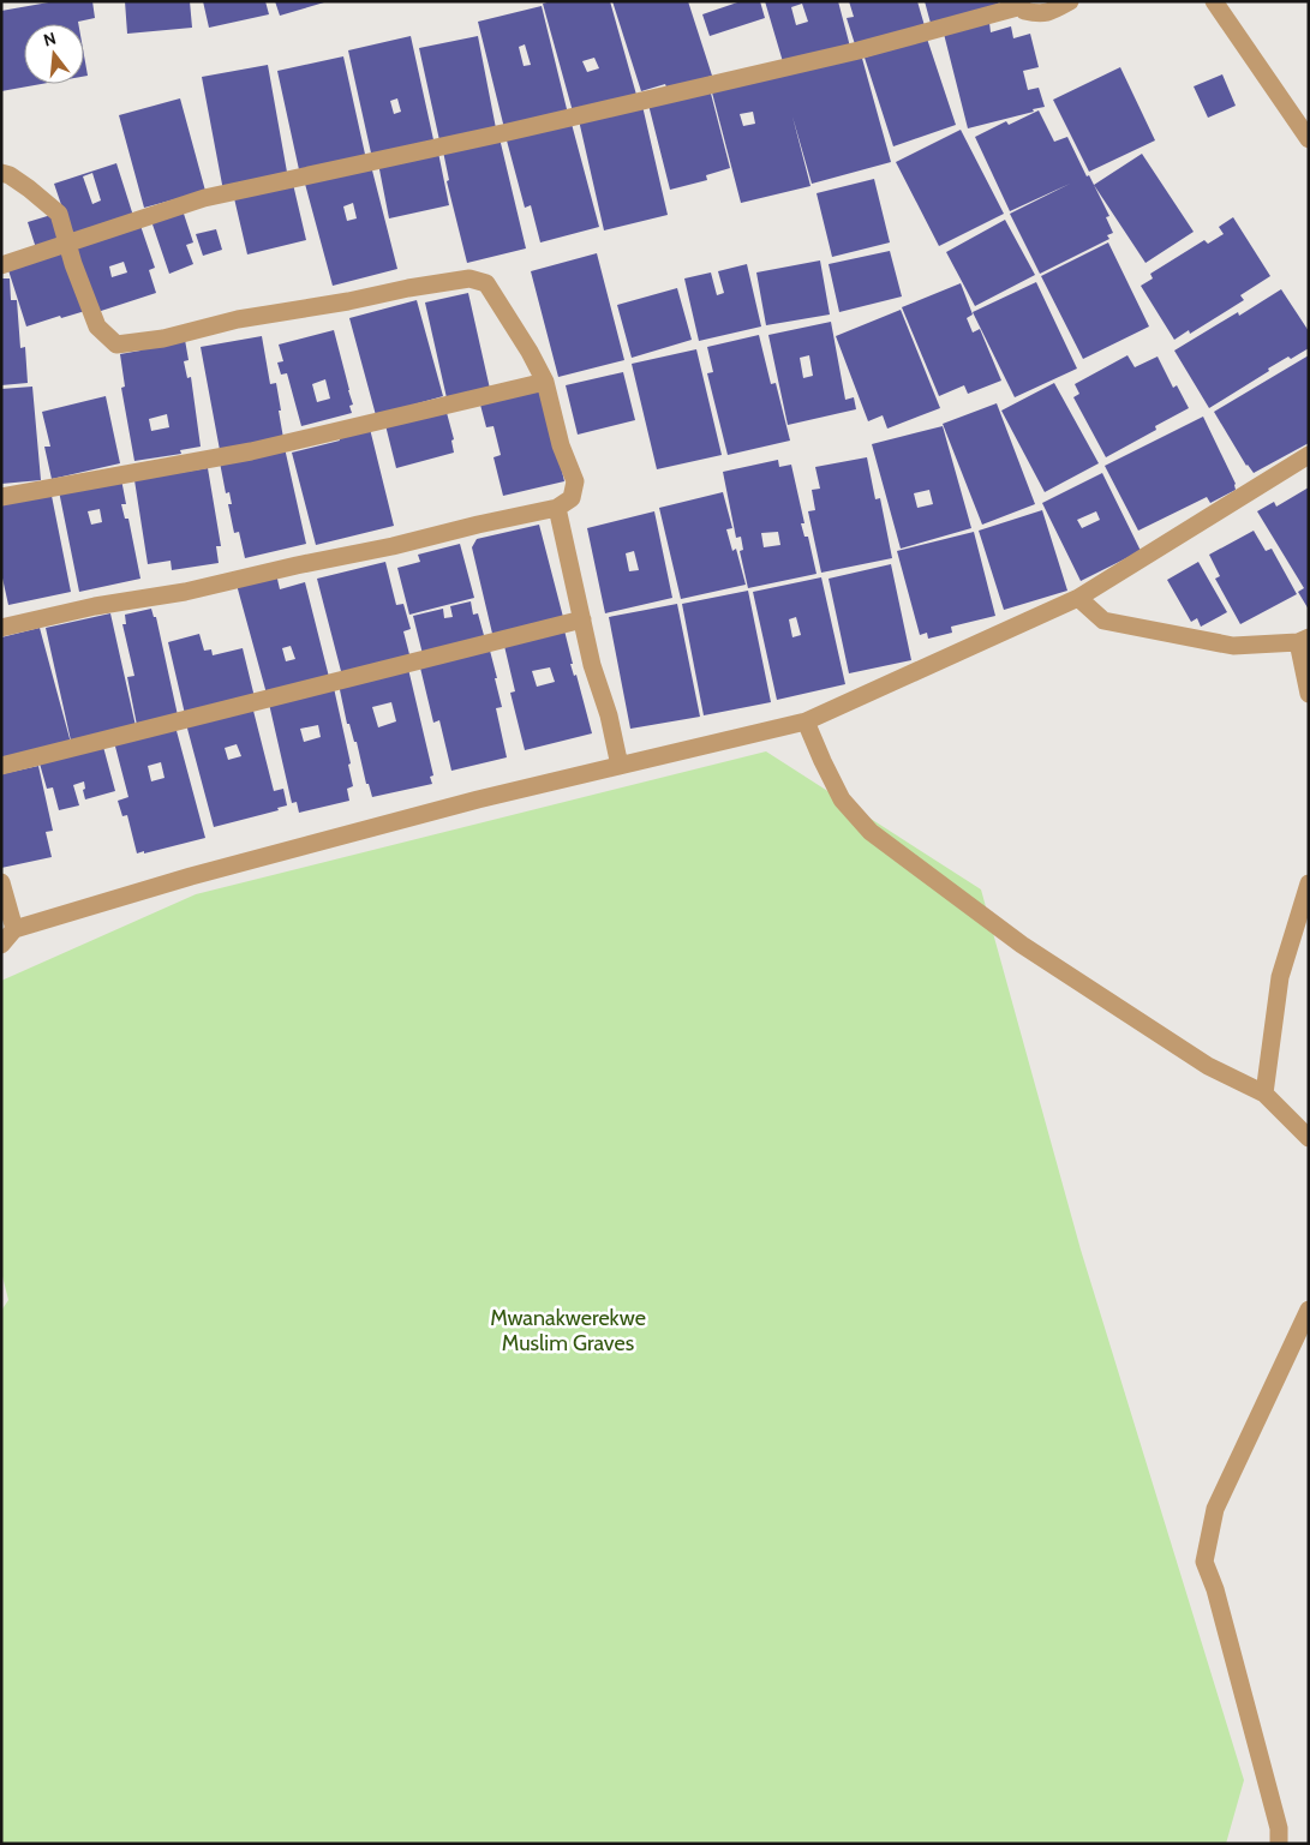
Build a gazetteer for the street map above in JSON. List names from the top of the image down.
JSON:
{
  "parks": ["Mwanakwerekwe Muslim Graves"],
  "north": "top"
}
